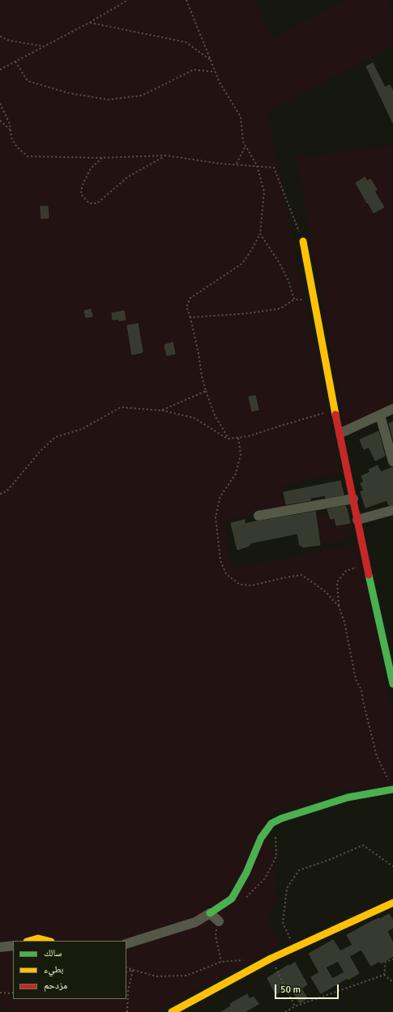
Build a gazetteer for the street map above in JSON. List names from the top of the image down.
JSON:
{
  "legend": ["سالك", "بطيء", "مزدحم"],
  "scale_bar": "50 m"
}
